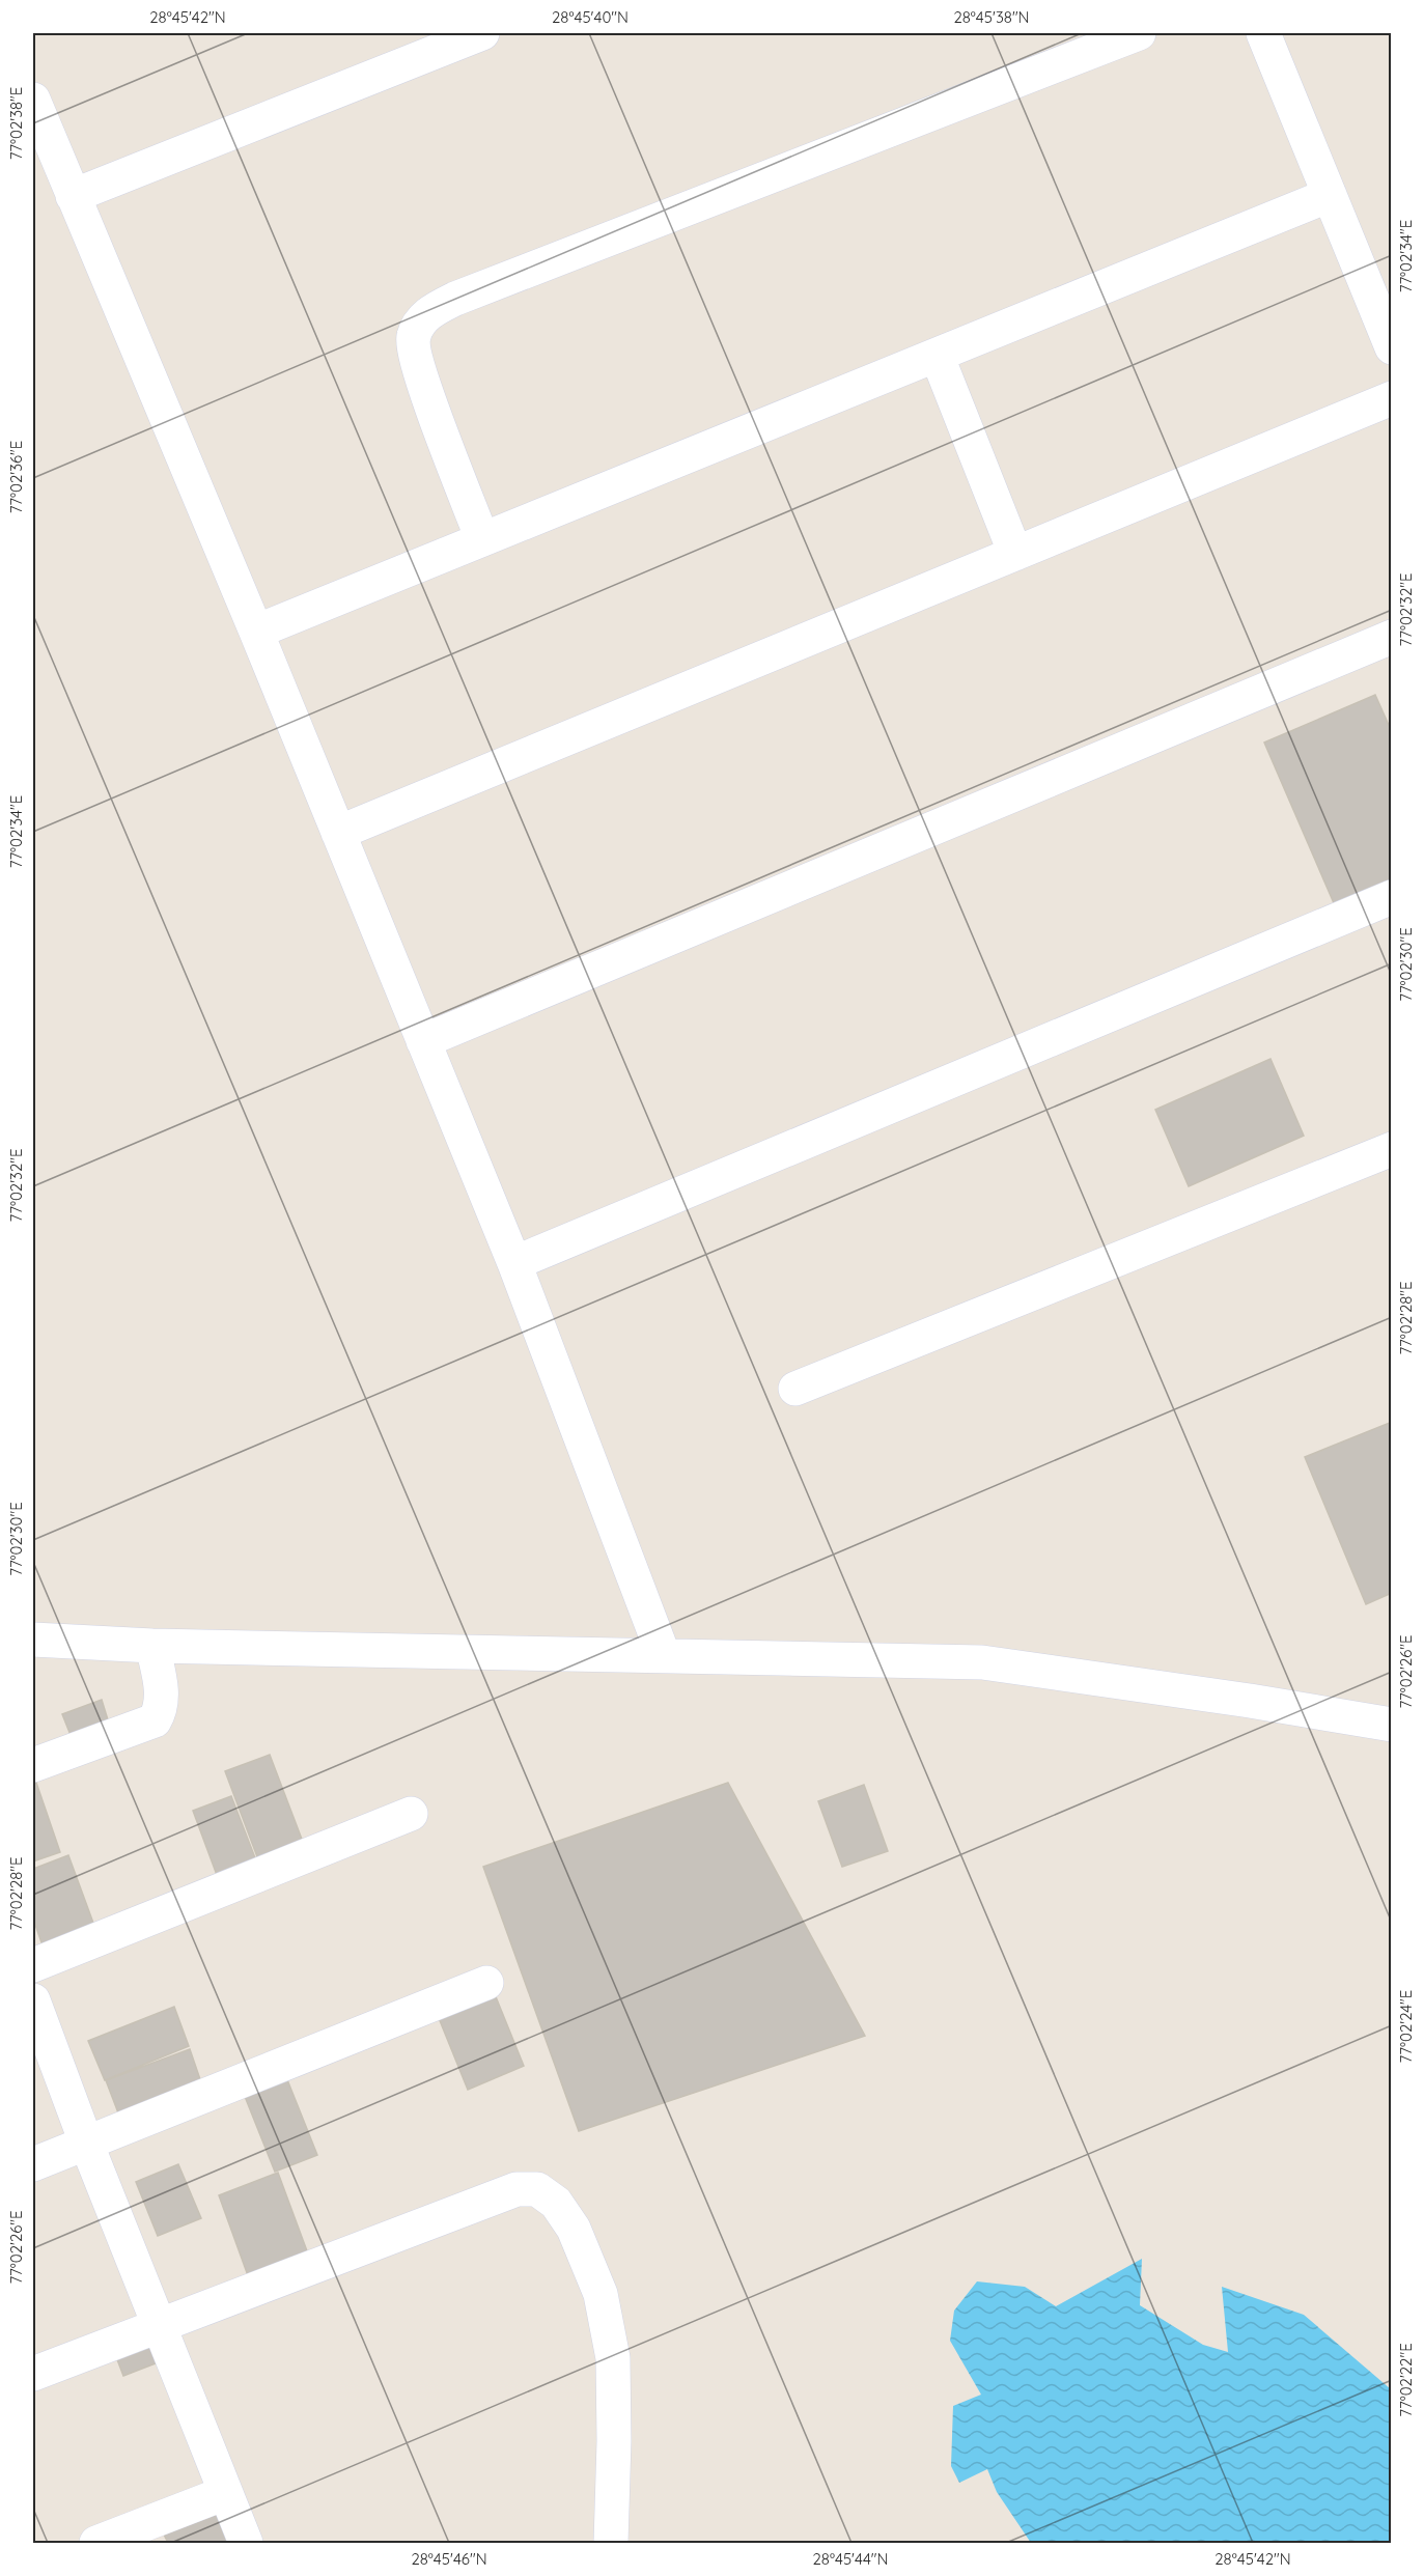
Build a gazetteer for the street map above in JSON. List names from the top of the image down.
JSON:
{
  "coordinates": [
    "28°45'42\"N",
    "28°45'40\"N",
    "28°45'38\"N",
    "77°02'38\"E",
    "77°02'34\"E",
    "77°02'36\"E",
    "77°02'32\"E",
    "77°02'30\"E",
    "77°02'28\"E",
    "77°02'26\"E",
    "77°02'24\"E",
    "77°02'22\"E",
    "28°45'46\"N",
    "28°45'44\"N"
  ]
}
